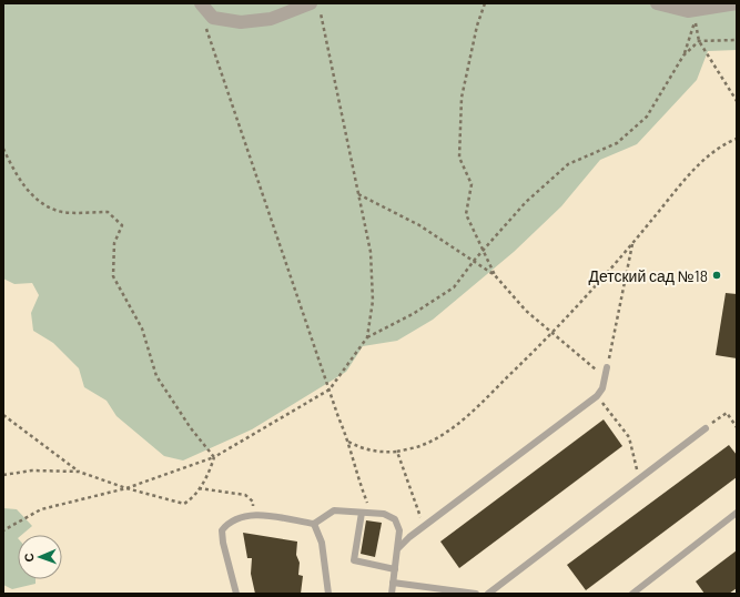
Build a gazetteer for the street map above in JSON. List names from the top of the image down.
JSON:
{
  "places": ["Детский сад №18"],
  "north": "left"
}
